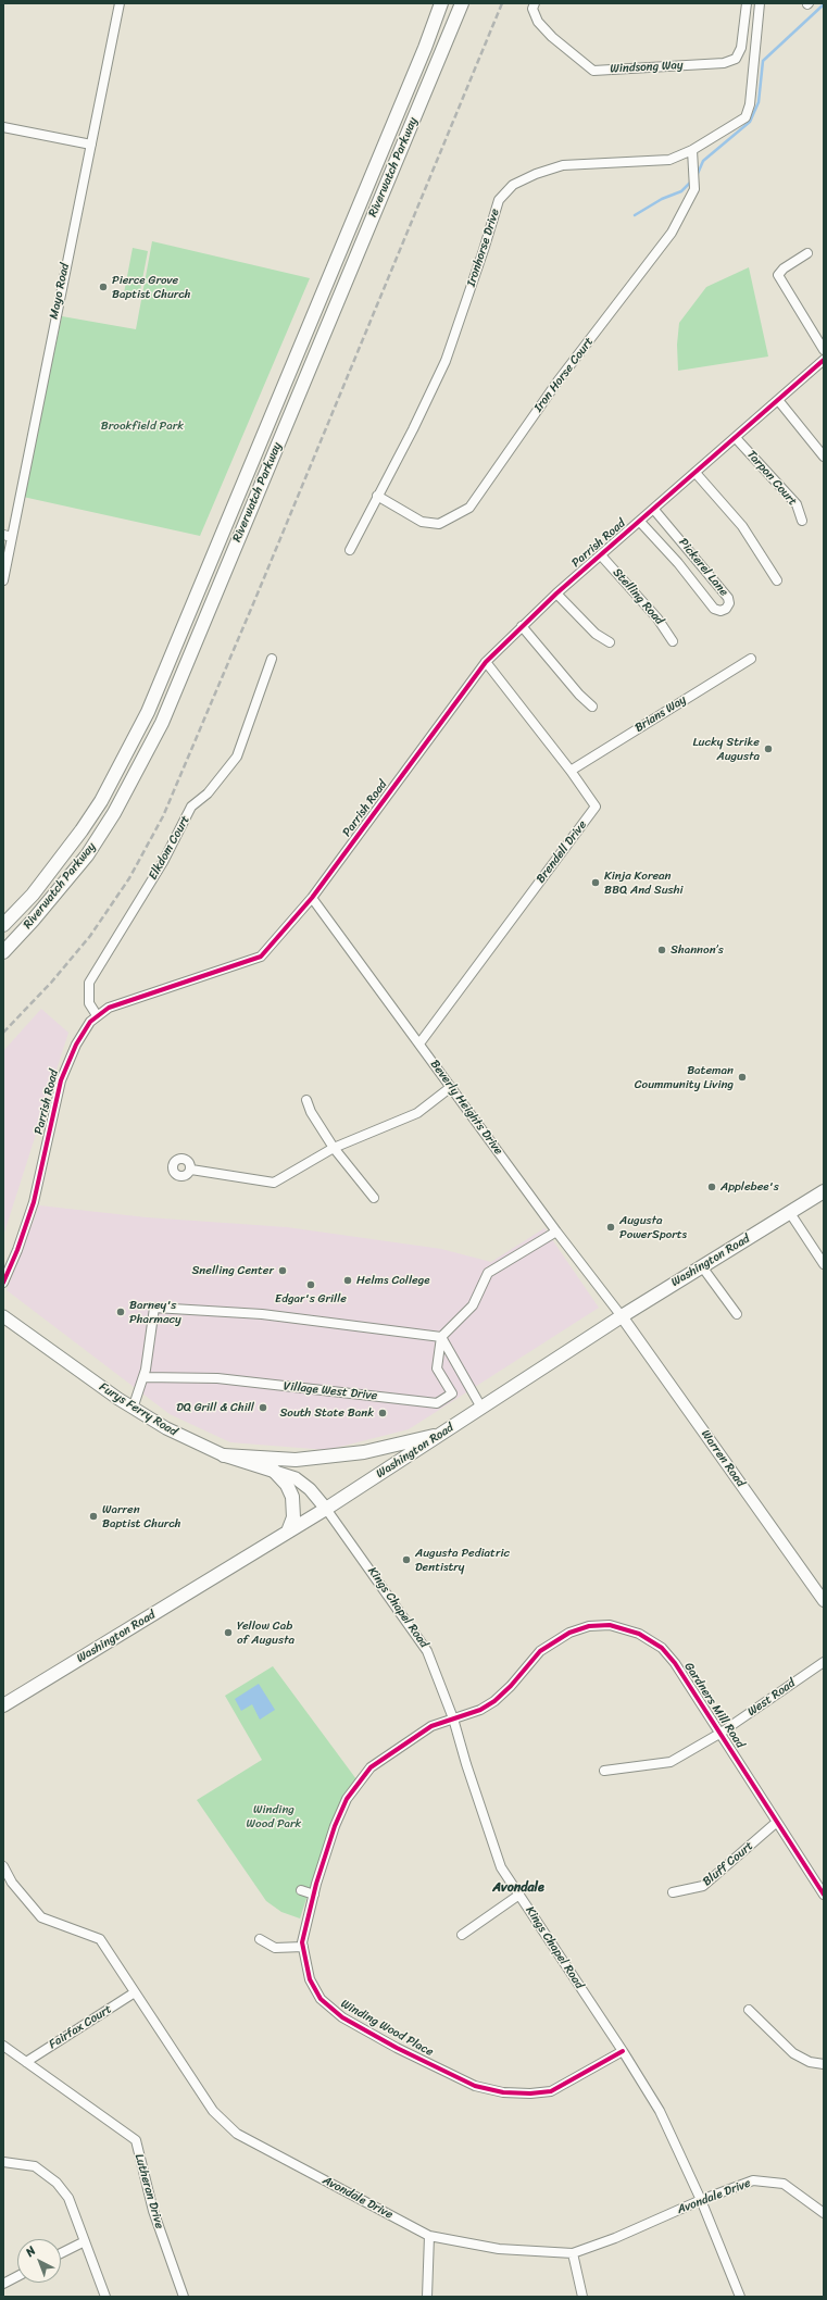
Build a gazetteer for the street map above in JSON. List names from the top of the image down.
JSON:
{
  "streets": {
    "main road": ["Riverwatch Parkway", "Washington Road", "Furys Ferry Road"],
    "street": [
      "Windsong Way",
      "Ironhorse Drive",
      "Mayo Road",
      "Iron Horse Court",
      "Tarpon Court",
      "Parrish Road",
      "Pickerel Lane",
      "Stelling Road",
      "Brians Way",
      "Elkdom Court",
      "Brendell Drive",
      "Beverly Heights Drive",
      "Village West Drive",
      "Warren Road",
      "Kings Chapel Road",
      "West Road",
      "Gardners Mill Road",
      "Bluff Court",
      "Fairfax Court",
      "Winding Wood Place",
      "Lutheran Drive",
      "Avondale Drive"
    ]
  },
  "crossings": [
    ["Ironhorse Drive", "Iron Horse Court"],
    ["Tarpon Court", "Parrish Road"],
    ["Parrish Road", "Pickerel Lane"],
    ["Parrish Road", "Stelling Road"],
    ["Parrish Road", "Elkdom Court"],
    ["Parrish Road", "Brendell Drive"],
    ["Parrish Road", "Beverly Heights Drive"],
    ["Brians Way", "Brendell Drive"],
    ["Brendell Drive", "Beverly Heights Drive"],
    ["Beverly Heights Drive", "Washington Road"],
    ["Beverly Heights Drive", "Warren Road"],
    ["Washington Road", "Furys Ferry Road"],
    ["Washington Road", "Warren Road"],
    ["Washington Road", "Kings Chapel Road"],
    ["Furys Ferry Road", "Kings Chapel Road"],
    ["Kings Chapel Road", "Gardners Mill Road"],
    ["Kings Chapel Road", "Winding Wood Place"],
    ["Kings Chapel Road", "Avondale Drive"],
    ["West Road", "Gardners Mill Road"],
    ["Gardners Mill Road", "Bluff Court"],
    ["Gardners Mill Road", "Winding Wood Place"],
    ["Fairfax Court", "Lutheran Drive"],
    ["Fairfax Court", "Avondale Drive"]
  ],
  "districts": ["Avondale"],
  "parks": ["Brookfield Park", "Winding Wood Park"],
  "places": [
    "Pierce Grove Baptist Church",
    "Lucky Strike Augusta",
    "Kinja Korean BBQ And Sushi",
    "Shannon’s",
    "Bateman Coummunity Living",
    "Applebee's",
    "Augusta PowerSports",
    "Snelling Center",
    "Helms College",
    "Edgar's Grille",
    "Barney's Pharmacy",
    "DQ Grill & Chill",
    "South State Bank",
    "Warren Baptist Church",
    "Augusta Pediatric Dentistry",
    "Yellow Cab of Augusta"
  ],
  "north": "top left"
}
